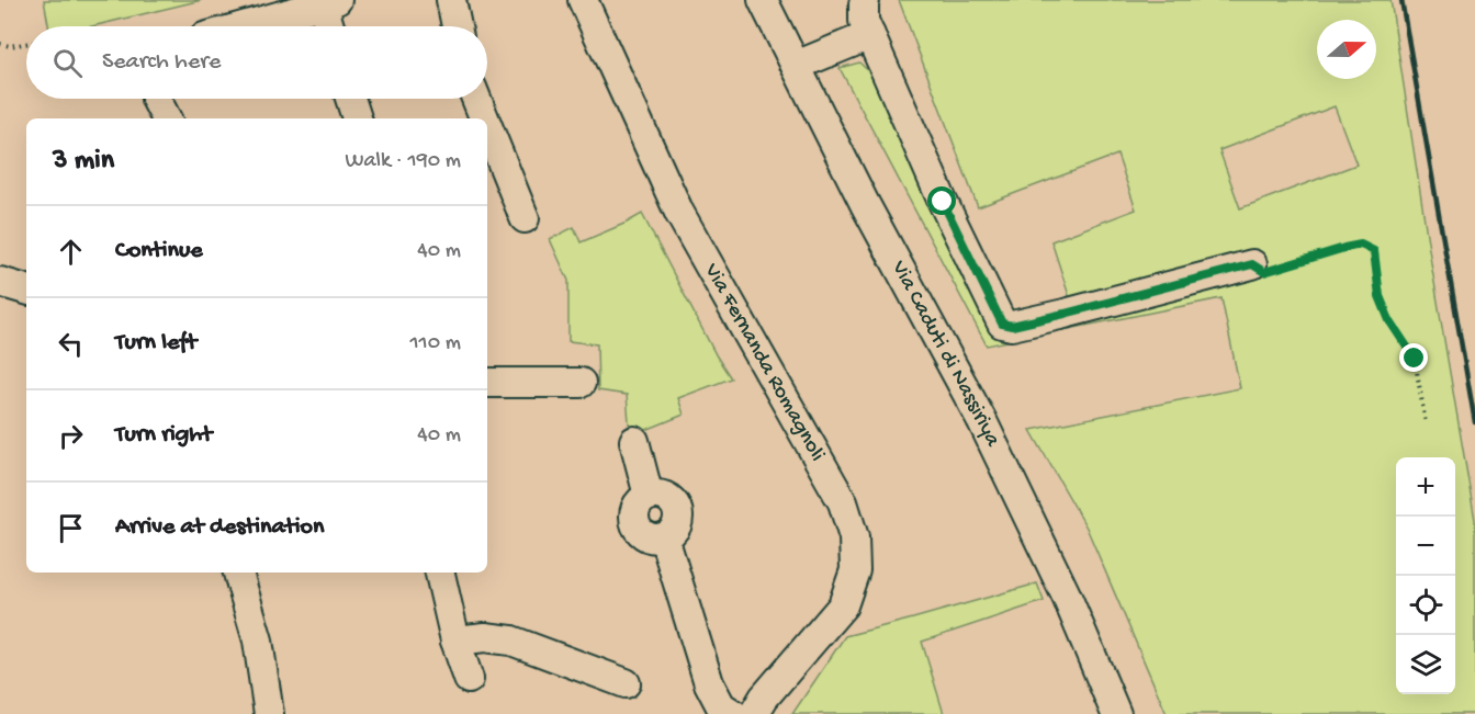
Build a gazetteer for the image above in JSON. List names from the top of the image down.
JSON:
{
  "streets": {
    "street": ["Via Caduti di Nassiriya", "Via Fernanda Romagnoli"]
  },
  "north": "right",
  "page": {
    "search": "Search here",
    "heading": ["3 min", "Walk · 190 m"],
    "list": [
      ["Continue", "40 m"],
      ["Turn left", "110 m"],
      ["Turn right", "40 m"],
      "Arrive at destination"
    ],
    "map_buttons": ["+", "−"]
  }
}
